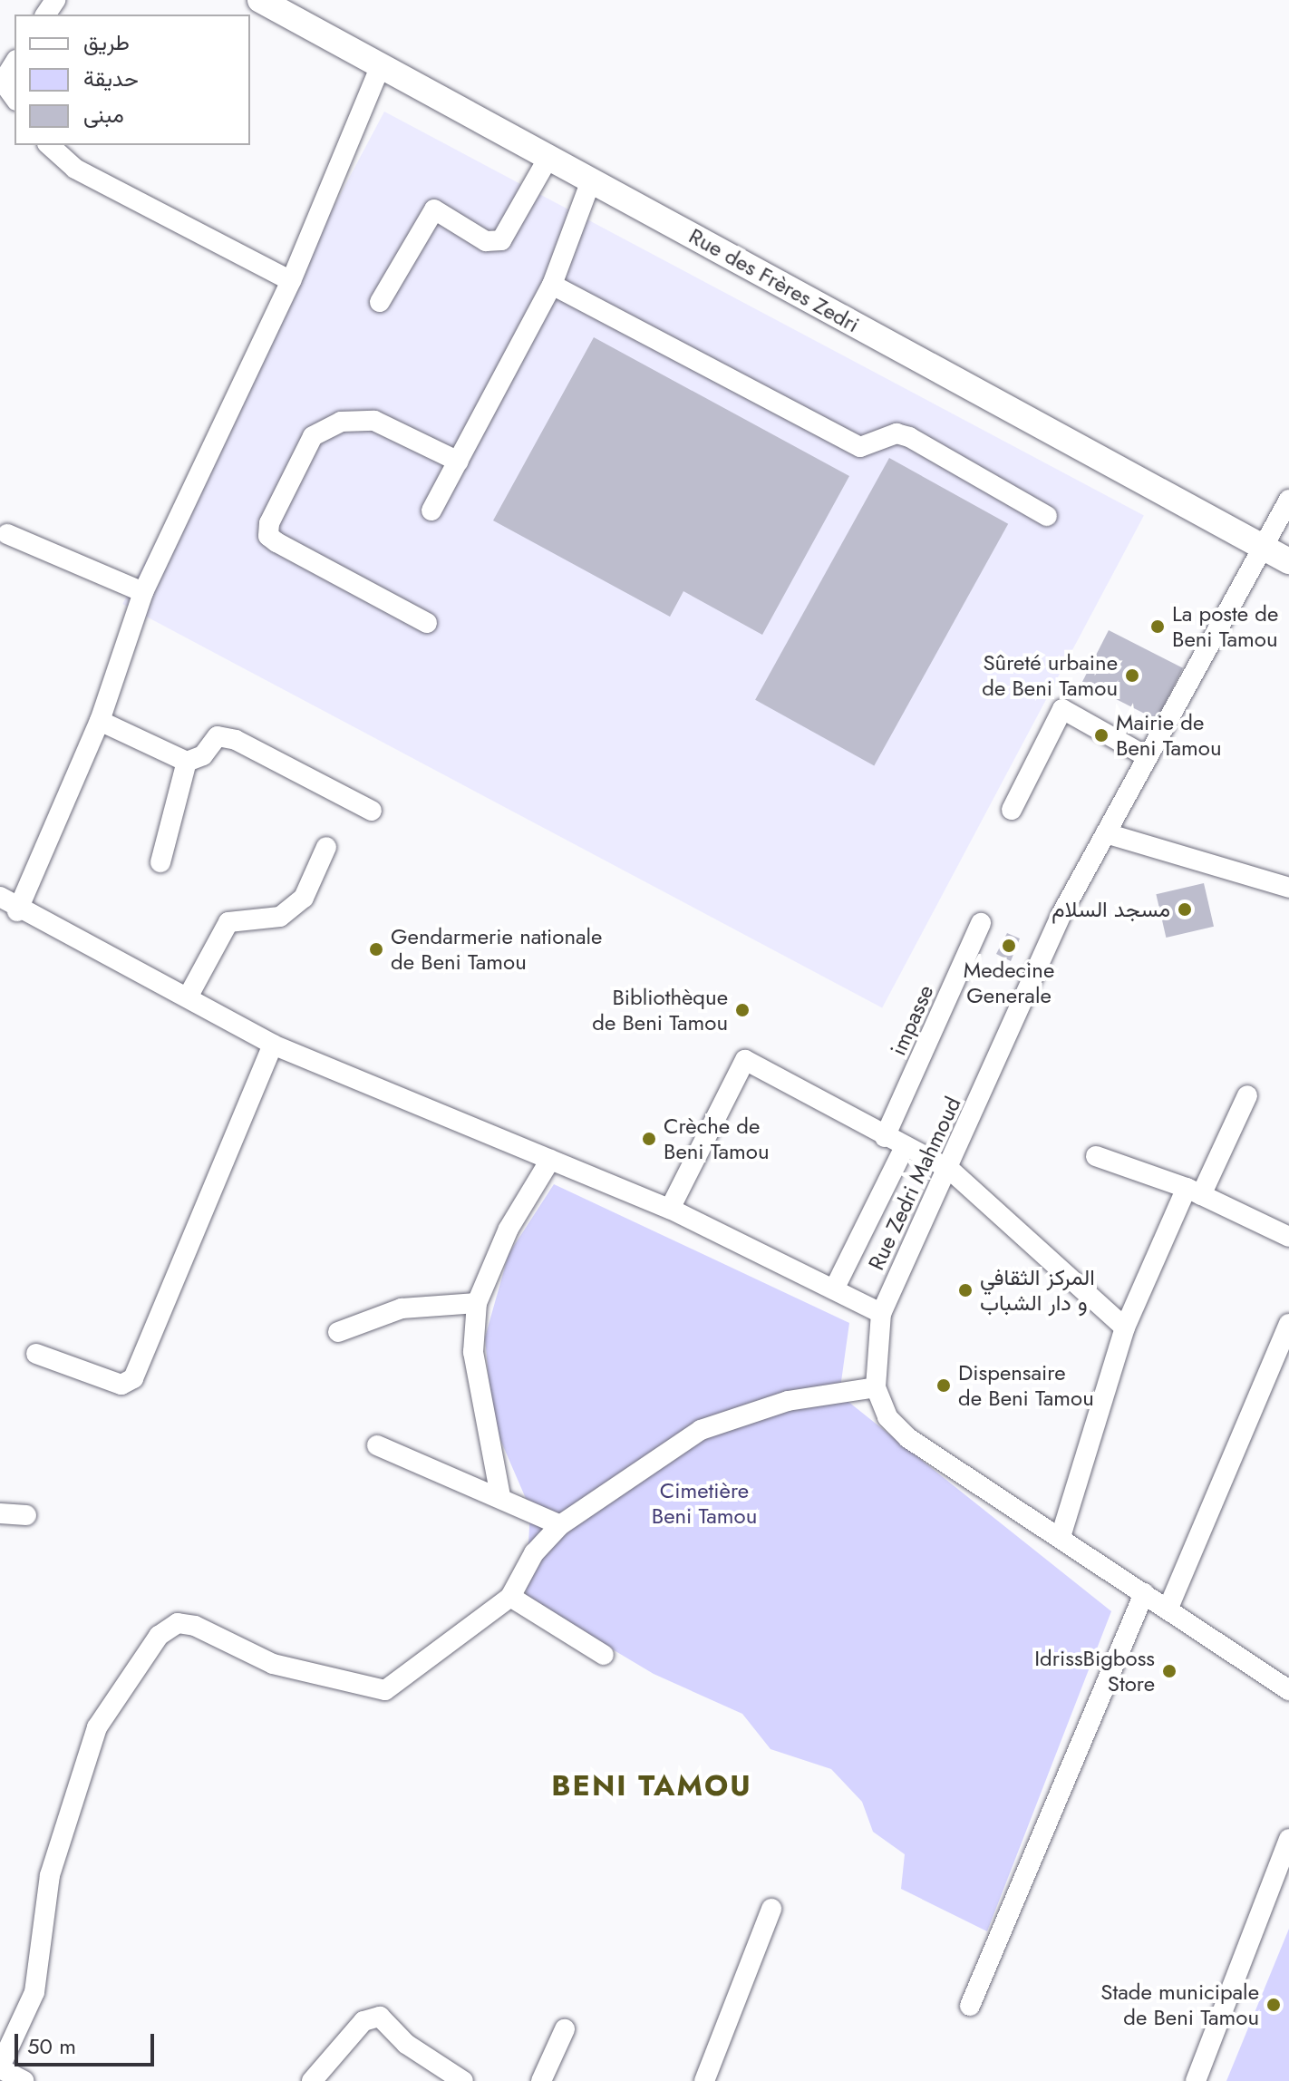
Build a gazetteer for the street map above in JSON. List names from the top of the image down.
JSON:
{
  "streets": {
    "main road": ["Rue des Frères Zedri"],
    "street": ["impasse", "Rue Zedri Mahmoud"]
  },
  "crossings": [
    ["Rue des Frères Zedri", "Rue Zedri Mahmoud"]
  ],
  "districts": ["BENI TAMOU"],
  "parks": ["Cimetière Beni Tamou"],
  "places": [
    "La poste de Beni Tamou",
    "Sûreté urbaine de Beni Tamou",
    "Mairie de Beni Tamou",
    "مسجد السلام",
    "Medecine Generale",
    "Gendarmerie nationale de Beni Tamou",
    "Bibliothèque de Beni Tamou",
    "Crèche de Beni Tamou",
    "المركز الثقافي و دار الشباب",
    "Dispensaire de Beni Tamou",
    "IdrissBigboss Store",
    "Stade municipale de Beni Tamou"
  ],
  "legend": ["طريق", "حديقة", "مبنى"],
  "scale_bar": "50 m"
}
